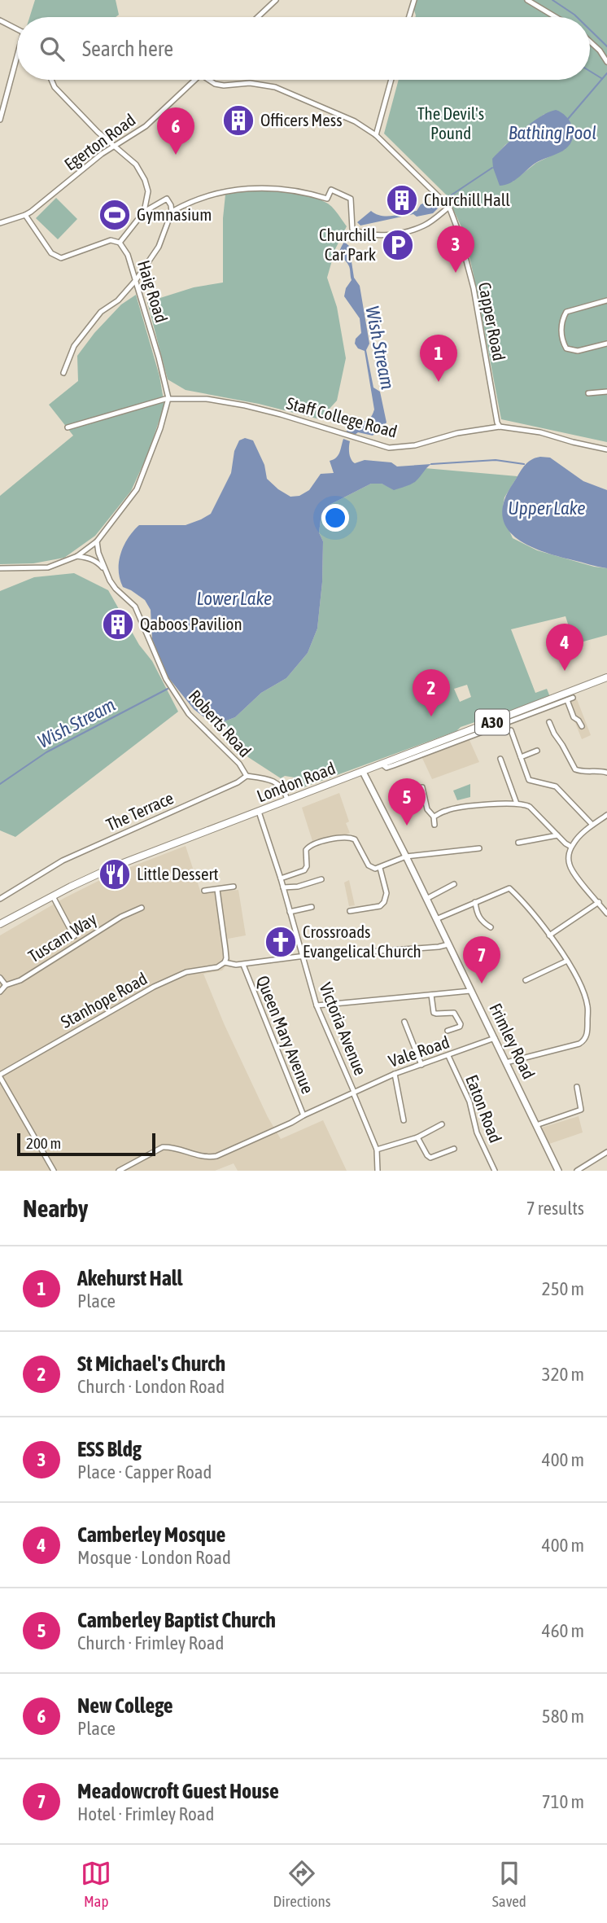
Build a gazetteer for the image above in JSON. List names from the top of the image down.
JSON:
{
  "streets": {
    "main road": ["A30", "London Road", "Frimley Road"],
    "street": [
      "Egerton Road",
      "Haig Road",
      "Capper Road",
      "Staff College Road",
      "Roberts Road",
      "The Terrace",
      "Tuscam Way",
      "Stanhope Road",
      "Victoria Avenue",
      "Queen Mary Avenue",
      "Vale Road",
      "Eaton Road"
    ]
  },
  "crossings": [
    ["Egerton Road", "Haig Road"],
    ["Haig Road", "Staff College Road"],
    ["Capper Road", "Staff College Road"],
    ["Roberts Road", "The Terrace"],
    ["London Road", "Victoria Avenue"],
    ["London Road", "Frimley Road"],
    ["Stanhope Road", "Queen Mary Avenue"],
    ["Victoria Avenue", "Queen Mary Avenue"],
    ["Victoria Avenue", "Vale Road"],
    ["Queen Mary Avenue", "Frimley Road"],
    ["Queen Mary Avenue", "Vale Road"],
    ["Frimley Road", "Vale Road"],
    ["Vale Road", "Eaton Road"]
  ],
  "water": [
    "Bathing Pool",
    "Wish Stream",
    "Upper Lake",
    "Lower Lake"
  ],
  "parks": ["The Devil's Pound"],
  "places": {
    "building": ["Officers Mess", "Churchill Hall", "Qaboos Pavilion"],
    "sports": ["Gymnasium"],
    "parking": ["Churchill Car Park"],
    "restaurant": ["Little Dessert"],
    "church": ["Crossroads Evangelical Church"]
  },
  "scale_bar": "200 m",
  "page": {
    "search": "Search here",
    "pins": [
      "6",
      "3",
      "1",
      "4",
      "2",
      "5",
      "7"
    ],
    "scale": "200 m",
    "heading": ["Nearby", "7 results"],
    "list": [
      {
        "mark": "1",
        "name": "Akehurst Hall",
        "note": "Place",
        "value": "250 m"
      },
      {
        "mark": "2",
        "name": "St Michael's Church",
        "note": "Church · London Road",
        "value": "320 m"
      },
      {
        "mark": "3",
        "name": "ESS Bldg",
        "note": "Place · Capper Road",
        "value": "400 m"
      },
      {
        "mark": "4",
        "name": "Camberley Mosque",
        "note": "Mosque · London Road",
        "value": "400 m"
      },
      {
        "mark": "5",
        "name": "Camberley Baptist Church",
        "note": "Church · Frimley Road",
        "value": "460 m"
      },
      {
        "mark": "6",
        "name": "New College",
        "note": "Place",
        "value": "580 m"
      },
      {
        "mark": "7",
        "name": "Meadowcroft Guest House",
        "note": "Hotel · Frimley Road",
        "value": "710 m"
      }
    ],
    "nav": ["Map", "Directions", "Saved"]
  }
}
